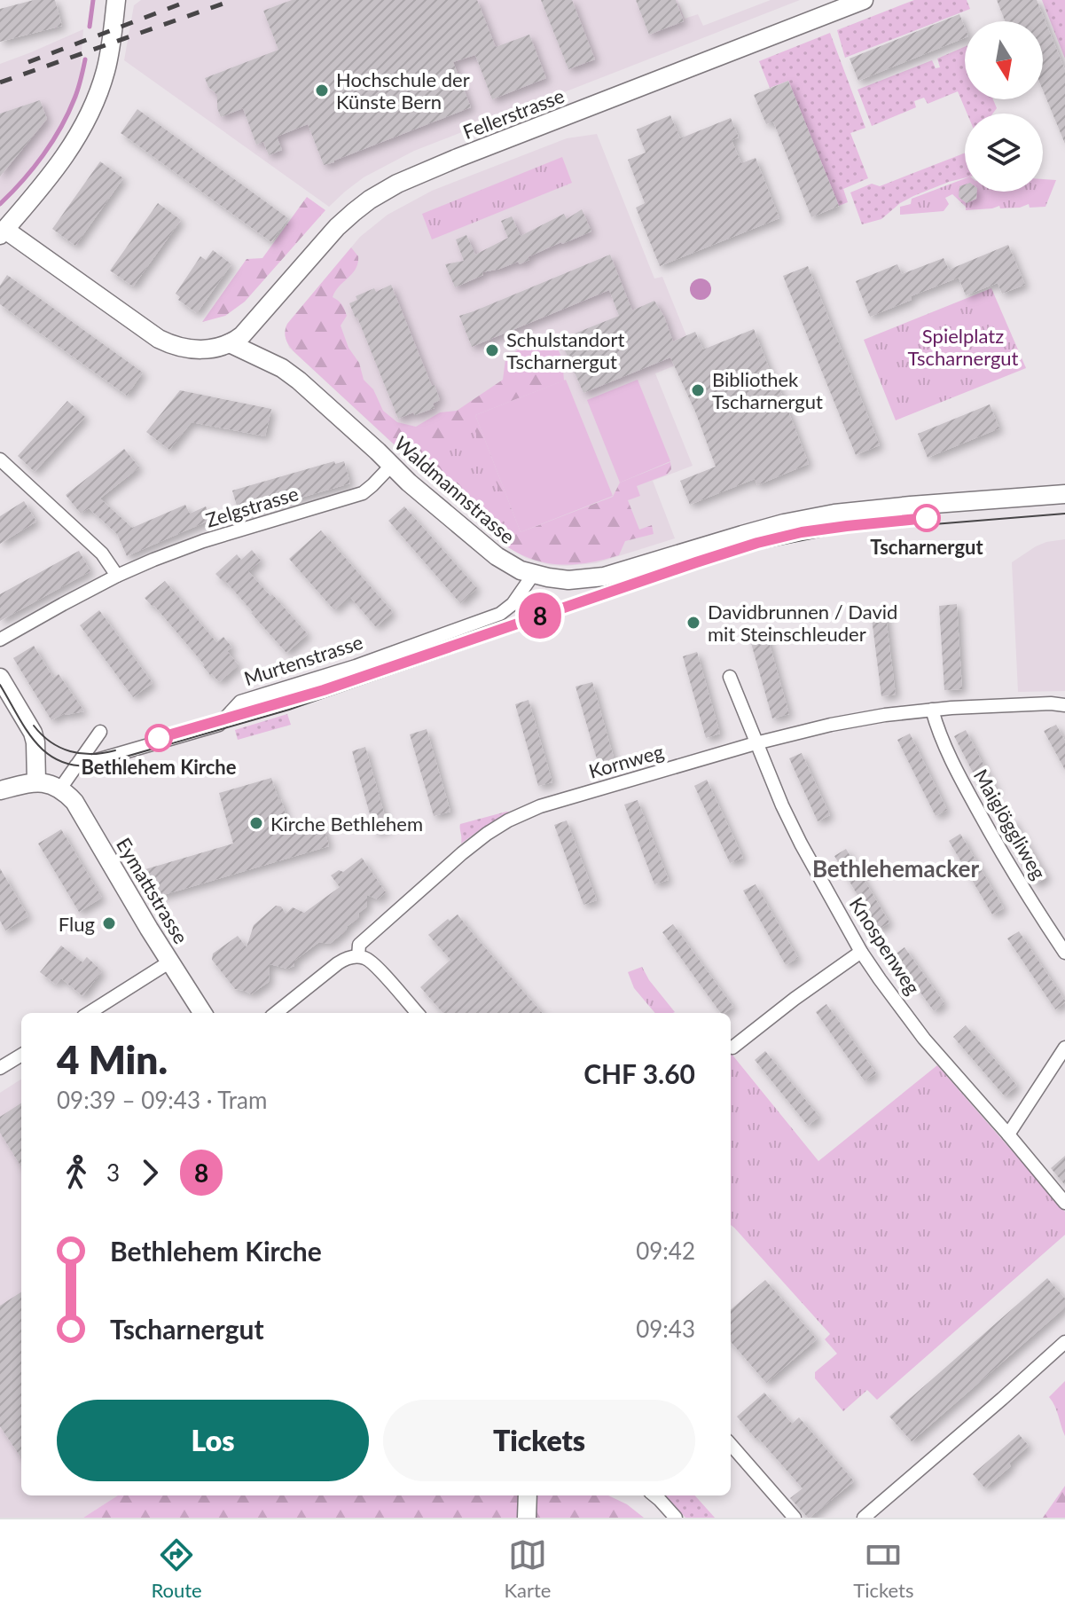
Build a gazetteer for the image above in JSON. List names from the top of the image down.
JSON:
{
  "streets": {
    "street": [
      "Fellerstrasse",
      "Waldmannstrasse",
      "Zelgstrasse",
      "Murtenstrasse",
      "Kornweg",
      "Maiglöggliweg",
      "Eymattstrasse",
      "Knospenweg"
    ]
  },
  "crossings": [
    ["Fellerstrasse", "Waldmannstrasse"],
    ["Waldmannstrasse", "Zelgstrasse"],
    ["Waldmannstrasse", "Murtenstrasse"],
    ["Kornweg", "Maiglöggliweg"],
    ["Kornweg", "Knospenweg"]
  ],
  "districts": ["Bethlehemacker"],
  "parks": ["Spielplatz Tscharnergut"],
  "places": [
    "Hochschule der Künste Bern",
    "Schulstandort Tscharnergut",
    "Bibliothek Tscharnergut",
    "Tscharnergut",
    "Davidbrunnen / David mit Steinschleuder",
    "Bethlehem Kirche",
    "Kirche Bethlehem",
    "Flug"
  ],
  "lines": ["tram line 8"],
  "north": "bottom",
  "page": {
    "on_map": "8",
    "heading": ["4 Min.", "09:39 – 09:43 · Tram", "CHF 3.60"],
    "legs": ["3", "8"],
    "list": [
      {
        "name": "Bethlehem Kirche",
        "value": "09:42"
      },
      {
        "name": "Tscharnergut",
        "value": "09:43"
      }
    ],
    "buttons": ["Los", "Tickets"],
    "tabs": ["Route", "Karte", "Tickets"]
  }
}
